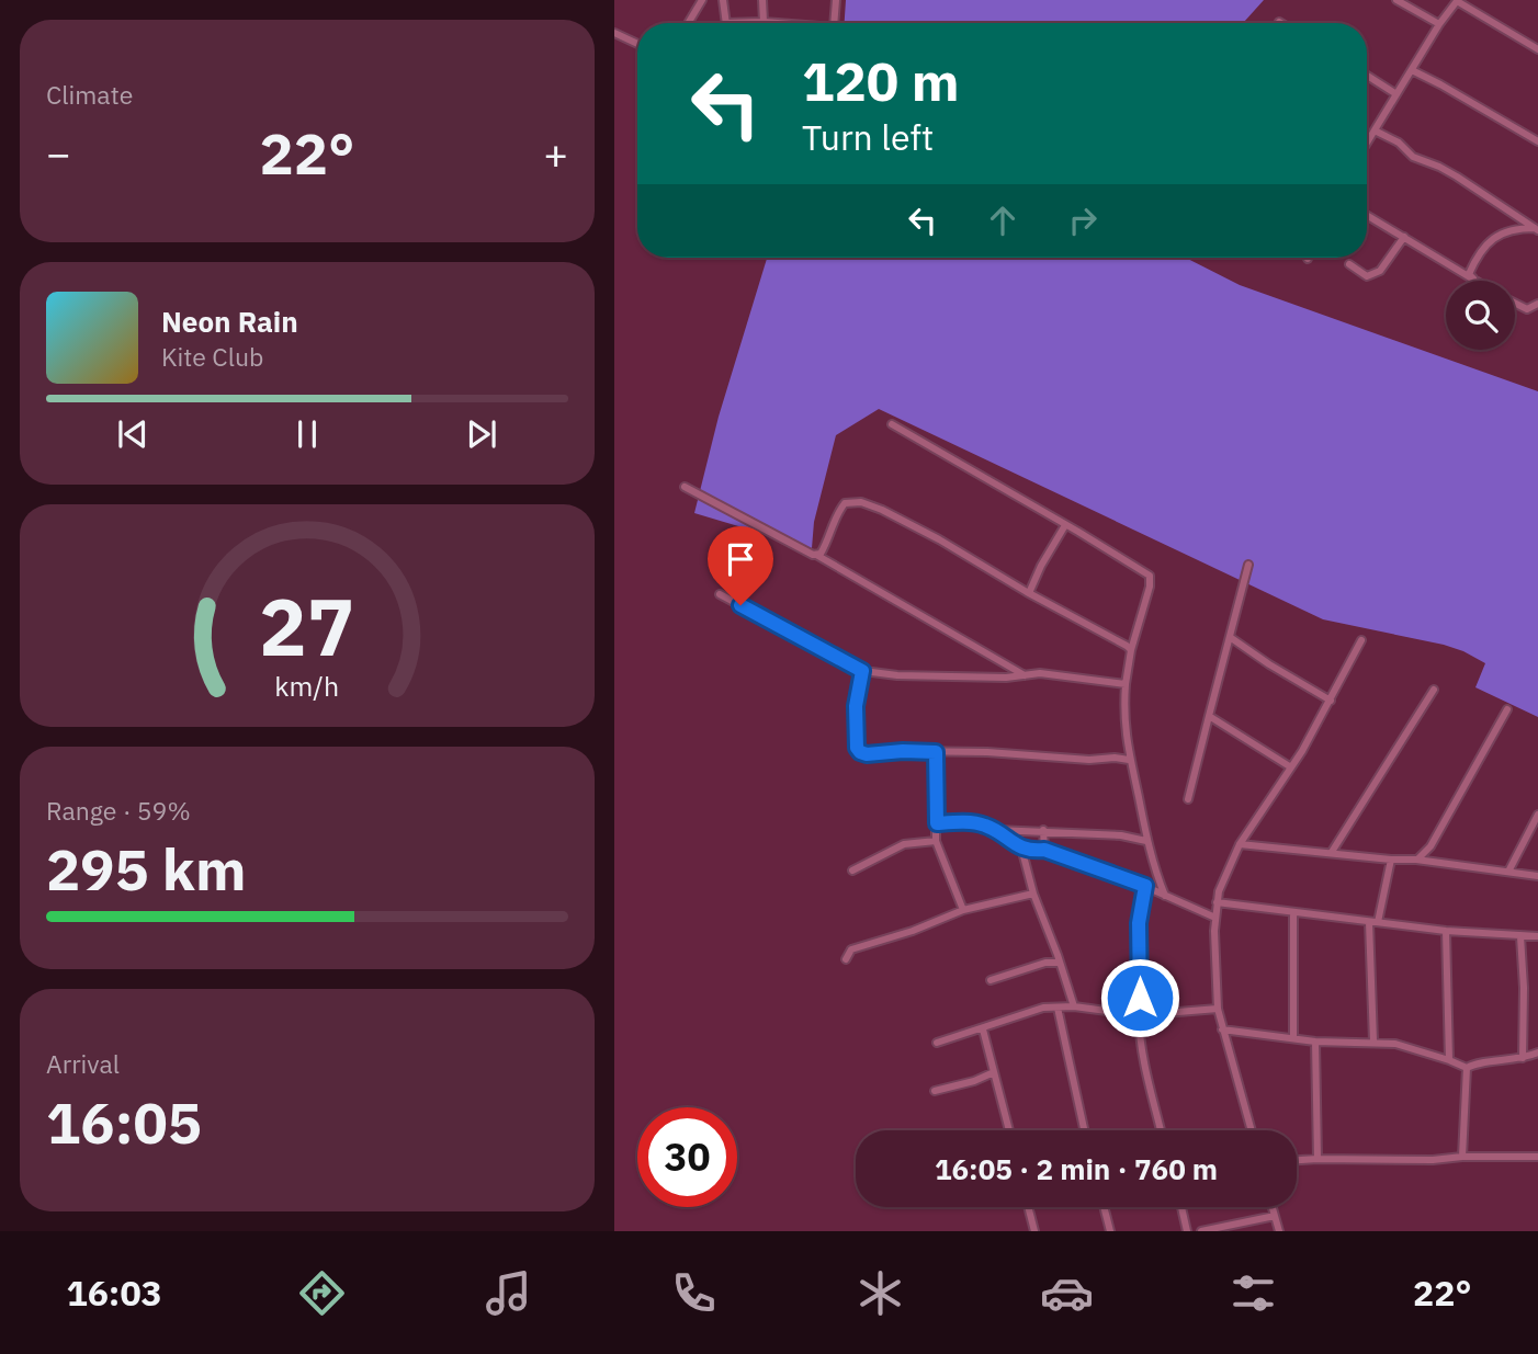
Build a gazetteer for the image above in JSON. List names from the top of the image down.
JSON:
{
  "page": {
    "tile": [
      "Climate",
      ["Range · 59%", "295 km"],
      ["Arrival", "16:05"]
    ],
    "turn": ["120 m", "Turn left"],
    "heat": ["−", "22°", "+"],
    "song": ["Neon Rain", "Kite Club"],
    "limit": "30",
    "trip": "16:05 · 2 min · 760 m",
    "tabs": ["16:03", "22°"],
    "gauge": ["27", "km/h"]
  }
}
